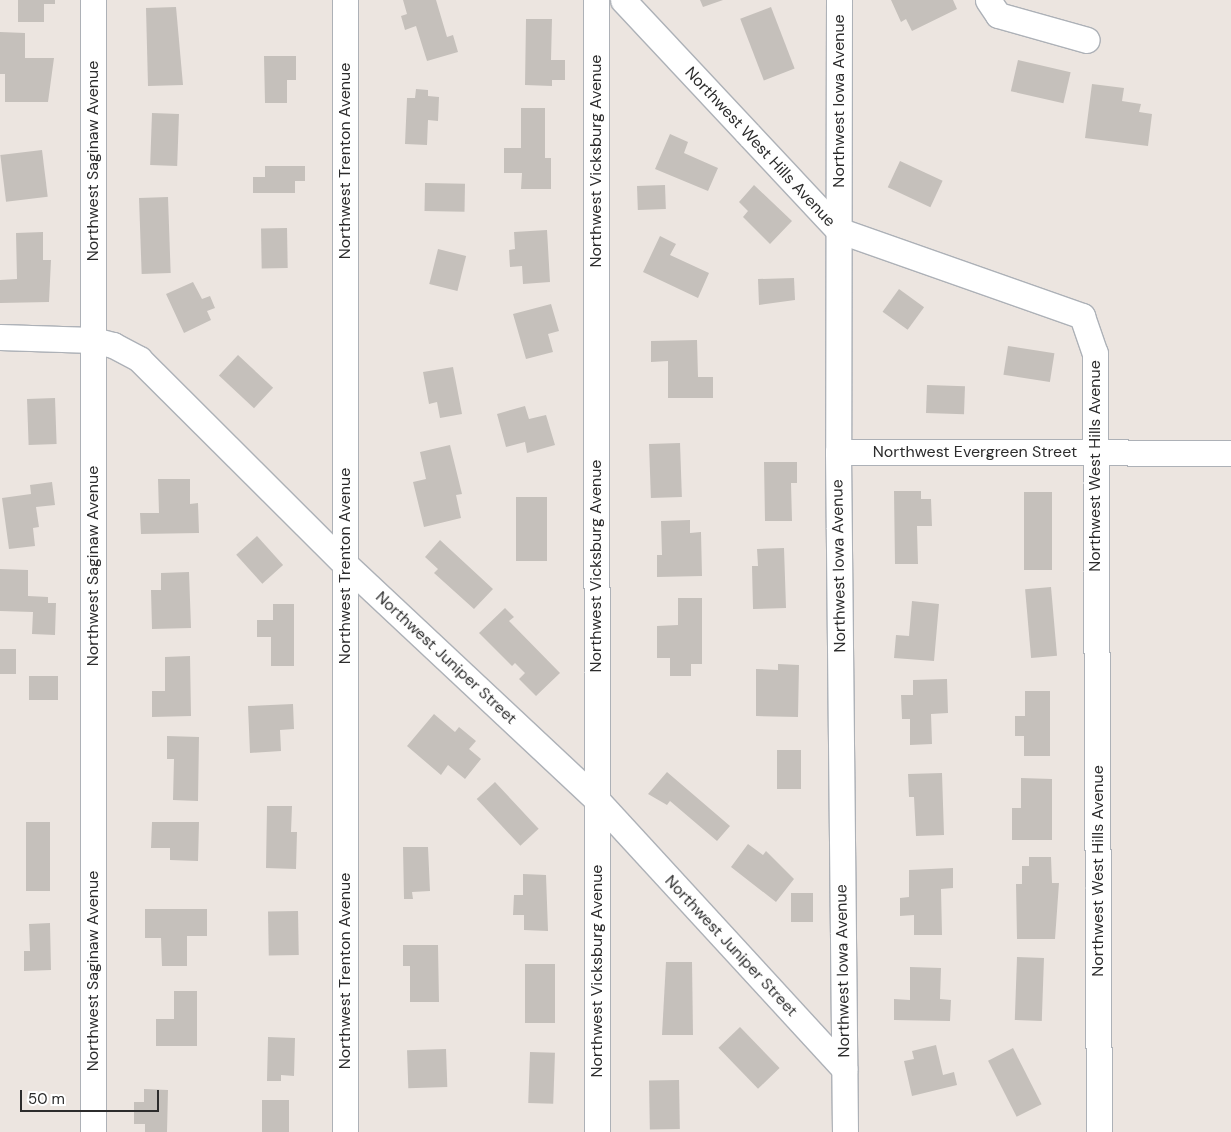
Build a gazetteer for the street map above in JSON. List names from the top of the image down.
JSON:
{
  "streets": {
    "street": [
      "Northwest Iowa Avenue",
      "Northwest West Hills Avenue",
      "Northwest Saginaw Avenue",
      "Northwest Trenton Avenue",
      "Northwest Vicksburg Avenue",
      "Northwest Evergreen Street",
      "Northwest Juniper Street"
    ]
  },
  "crossings": [
    ["Northwest Iowa Avenue", "Northwest West Hills Avenue"],
    ["Northwest Iowa Avenue", "Northwest Evergreen Street"],
    ["Northwest Iowa Avenue", "Northwest Juniper Street"],
    ["Northwest West Hills Avenue", "Northwest Evergreen Street"],
    ["Northwest Saginaw Avenue", "Northwest Juniper Street"],
    ["Northwest Trenton Avenue", "Northwest Juniper Street"],
    ["Northwest Vicksburg Avenue", "Northwest Juniper Street"]
  ],
  "scale_bar": "50 m"
}
